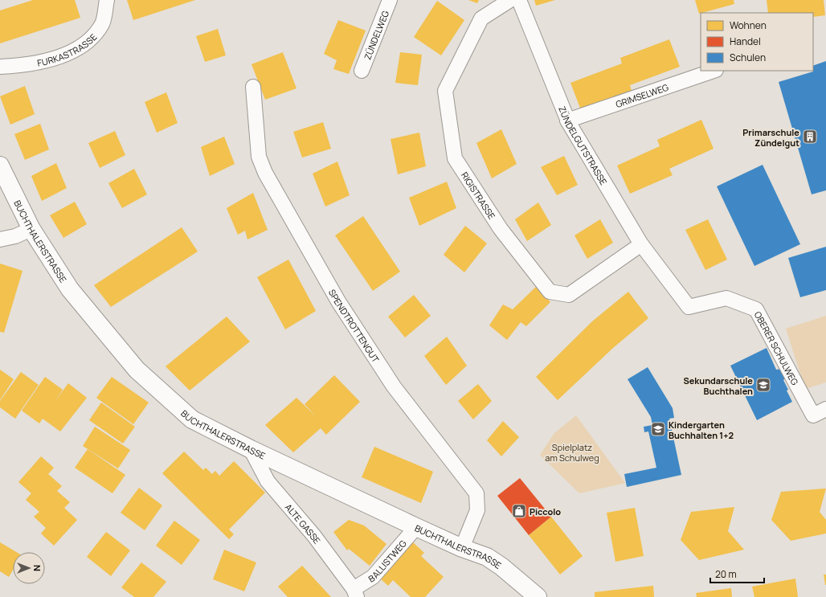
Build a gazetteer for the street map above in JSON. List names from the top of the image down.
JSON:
{
  "streets": {
    "street": [
      "ZÜNDELWEG",
      "FURKASTRASSE",
      "GRIMSELWEG",
      "ZÜNDELGUTSTRASSE",
      "RIGISTRASSE",
      "BUCHTHALERSTRASSE",
      "SPENDTROTTENGUT",
      "OBERER SCHULWEG",
      "ALTE GASSE",
      "BALLISTWEG"
    ]
  },
  "crossings": [
    ["GRIMSELWEG", "ZÜNDELGUTSTRASSE"],
    ["ZÜNDELGUTSTRASSE", "RIGISTRASSE"],
    ["ZÜNDELGUTSTRASSE", "OBERER SCHULWEG"],
    ["BUCHTHALERSTRASSE", "SPENDTROTTENGUT"],
    ["BUCHTHALERSTRASSE", "ALTE GASSE"],
    ["BUCHTHALERSTRASSE", "BALLISTWEG"],
    ["ALTE GASSE", "BALLISTWEG"]
  ],
  "parks": ["Spielplatz am Schulweg"],
  "places": {
    "building": ["Primarschule Zündelgut"],
    "school or university": ["Sekundarschule Buchthalen", "Kindergarten Buchhalten 1+2"],
    "shop": ["Piccolo"]
  },
  "legend": ["Wohnen", "Handel", "Schulen"],
  "scale_bar": "20 m",
  "north": "right"
}
